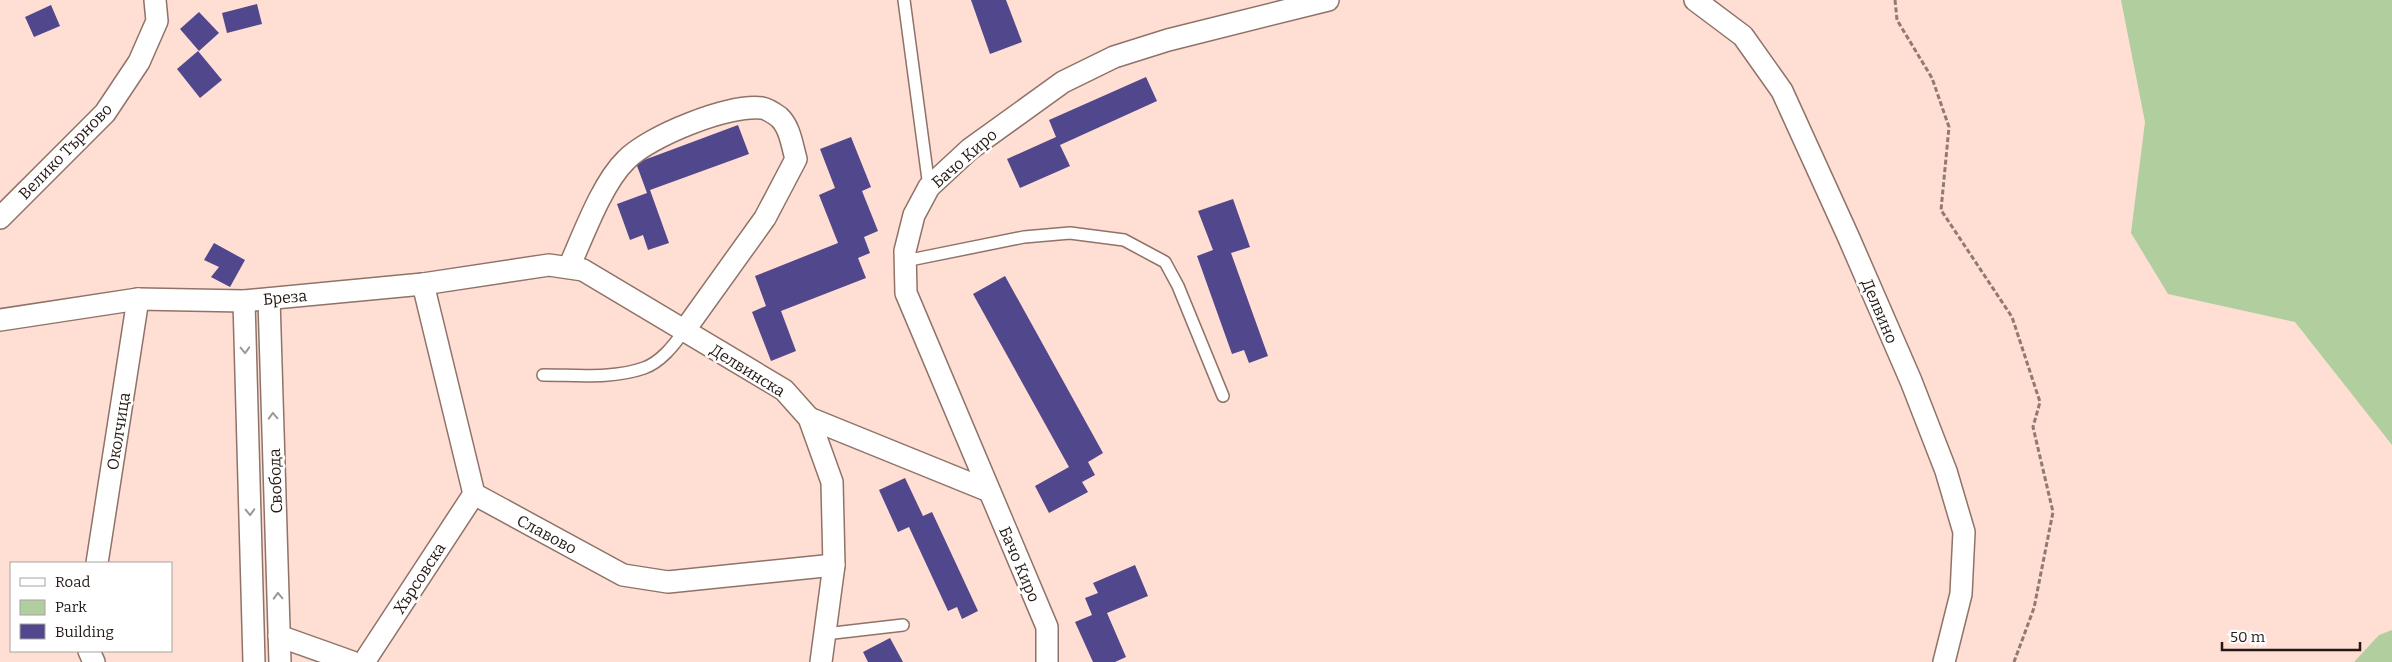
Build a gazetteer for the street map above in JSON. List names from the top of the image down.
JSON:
{
  "streets": {
    "street": [
      "Велико Търново",
      "Бачо Киро",
      "Бреза",
      "Делвино",
      "Делвинска",
      "Околчица",
      "Свобода",
      "Славово",
      "Хърсовска"
    ]
  },
  "crossings": [
    ["Бреза", "Делвинска"],
    ["Бреза", "Околчица"],
    ["Бреза", "Свобода"],
    ["Делвинска", "Славово"],
    ["Славово", "Хърсовска"]
  ],
  "legend": ["Road", "Park", "Building"],
  "scale_bar": "50 m"
}
